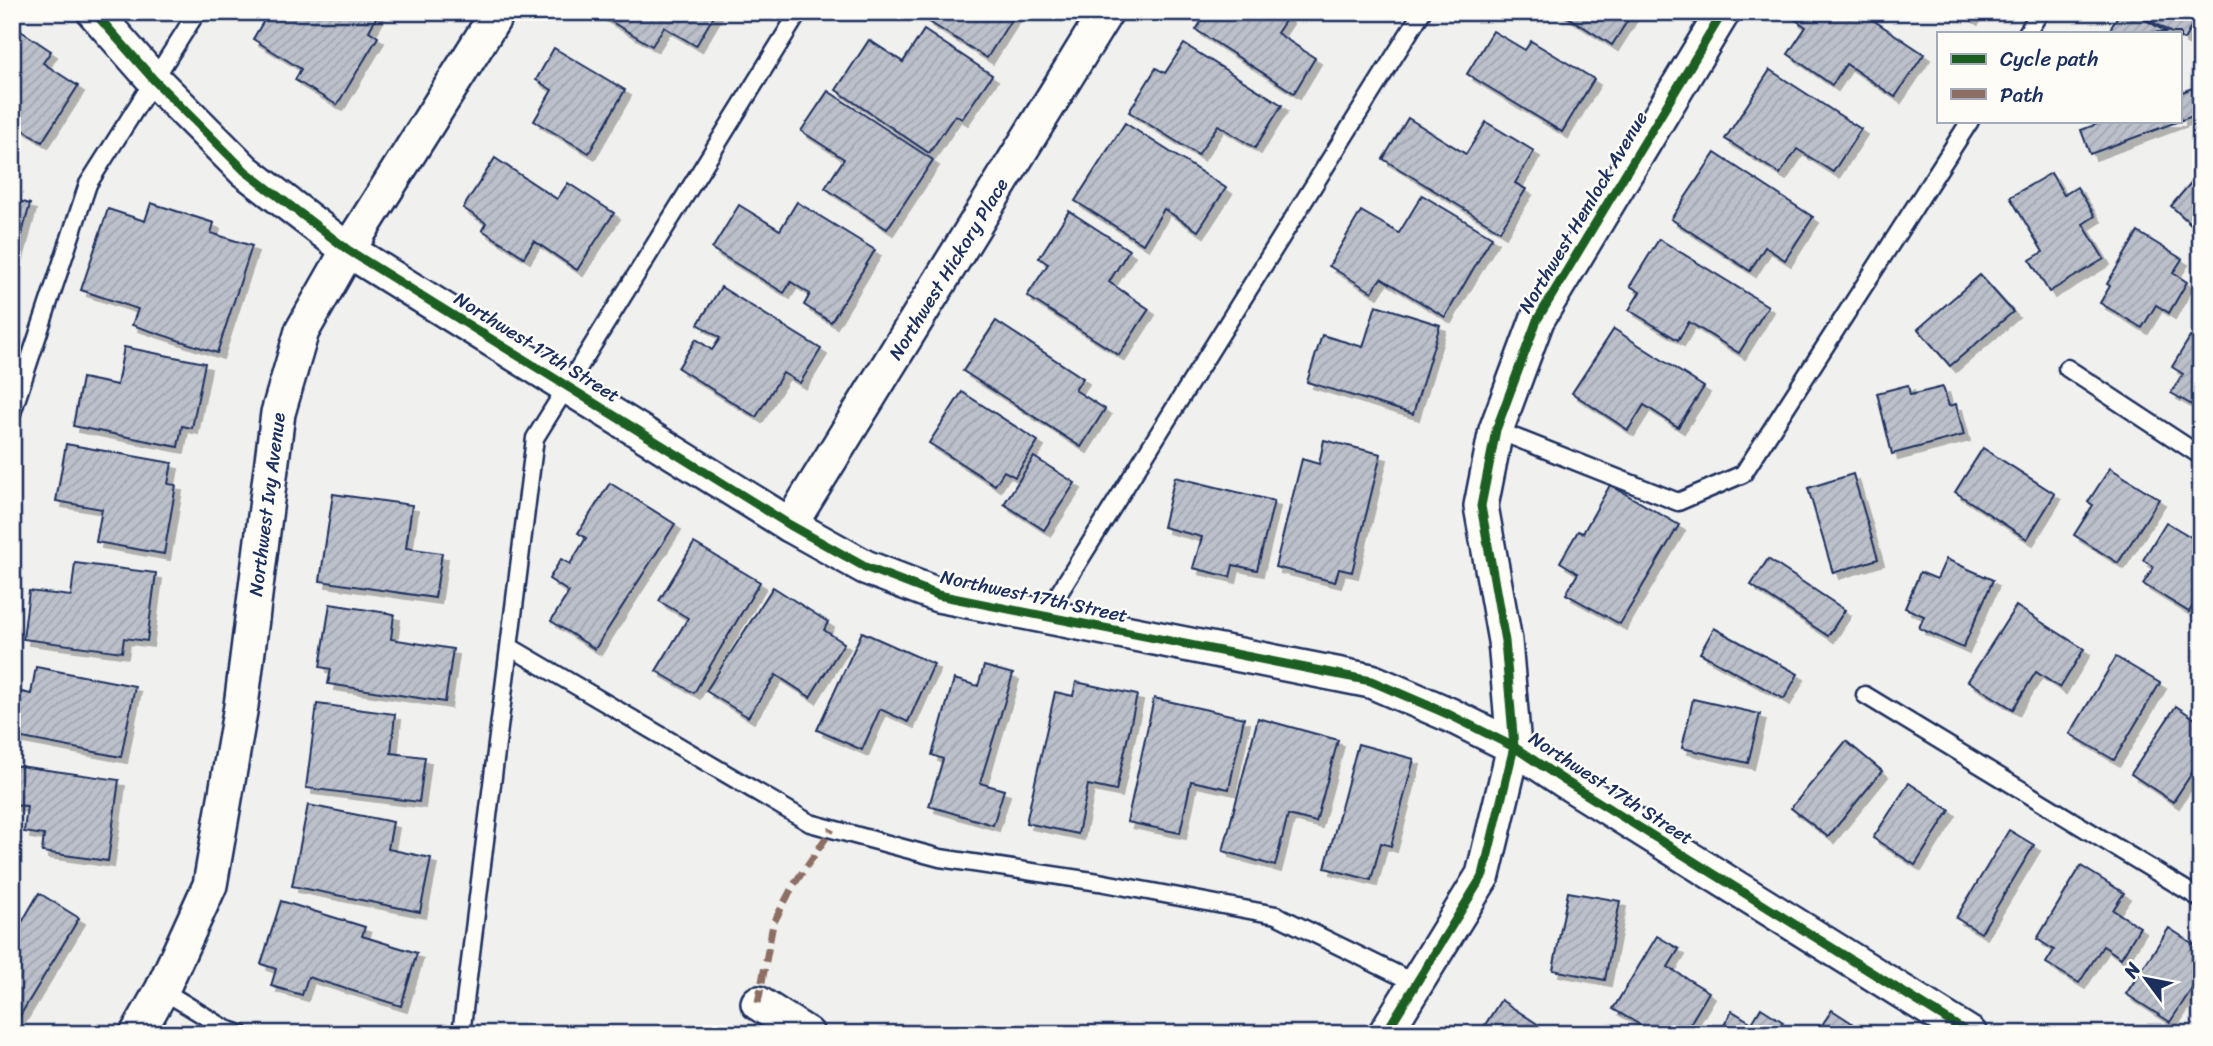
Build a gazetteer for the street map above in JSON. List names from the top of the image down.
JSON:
{
  "streets": {
    "street": [
      "Northwest Hemlock Avenue",
      "Northwest Hickory Place",
      "Northwest 17th Street",
      "Northwest Ivy Avenue"
    ]
  },
  "crossings": [
    ["Northwest Hemlock Avenue", "Northwest 17th Street"],
    ["Northwest Hickory Place", "Northwest 17th Street"],
    ["Northwest 17th Street", "Northwest Ivy Avenue"]
  ],
  "legend": ["Cycle path", "Path"],
  "north": "top left"
}
